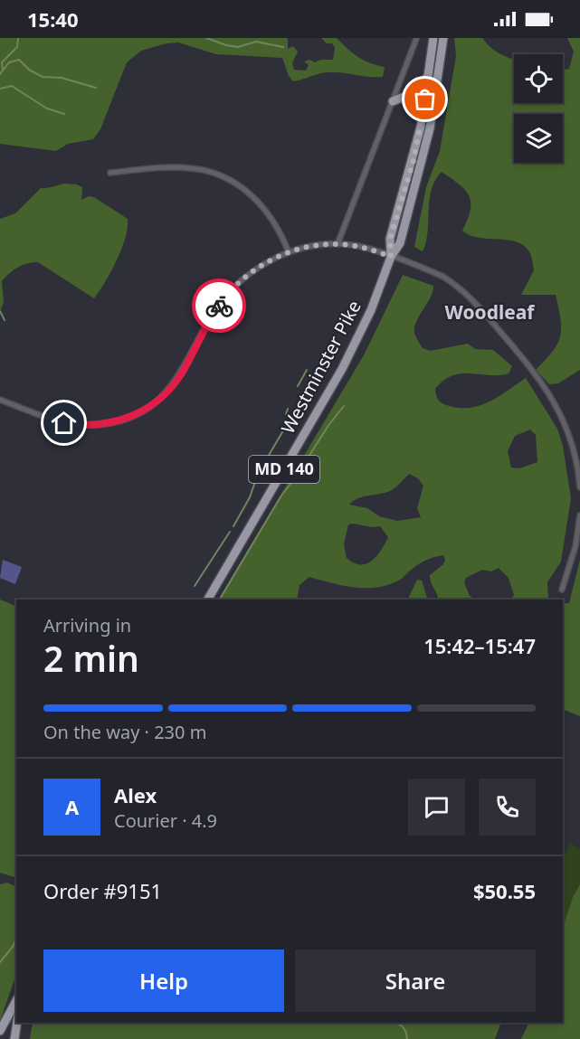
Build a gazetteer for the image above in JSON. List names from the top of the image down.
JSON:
{
  "streets": {
    "highway": ["Westminster Pike", "MD 140"]
  },
  "districts": ["Woodleaf"],
  "page": {
    "status": "15:40",
    "heading": ["2 min", "Arriving in", "15:42–15:47"],
    "panel": [
      "Alex",
      "Courier · 4.9",
      "Order #9151",
      "$50.55"
    ],
    "bar": "On the way · 230 m",
    "round": "A",
    "buttons": ["Help", "Share"]
  }
}
